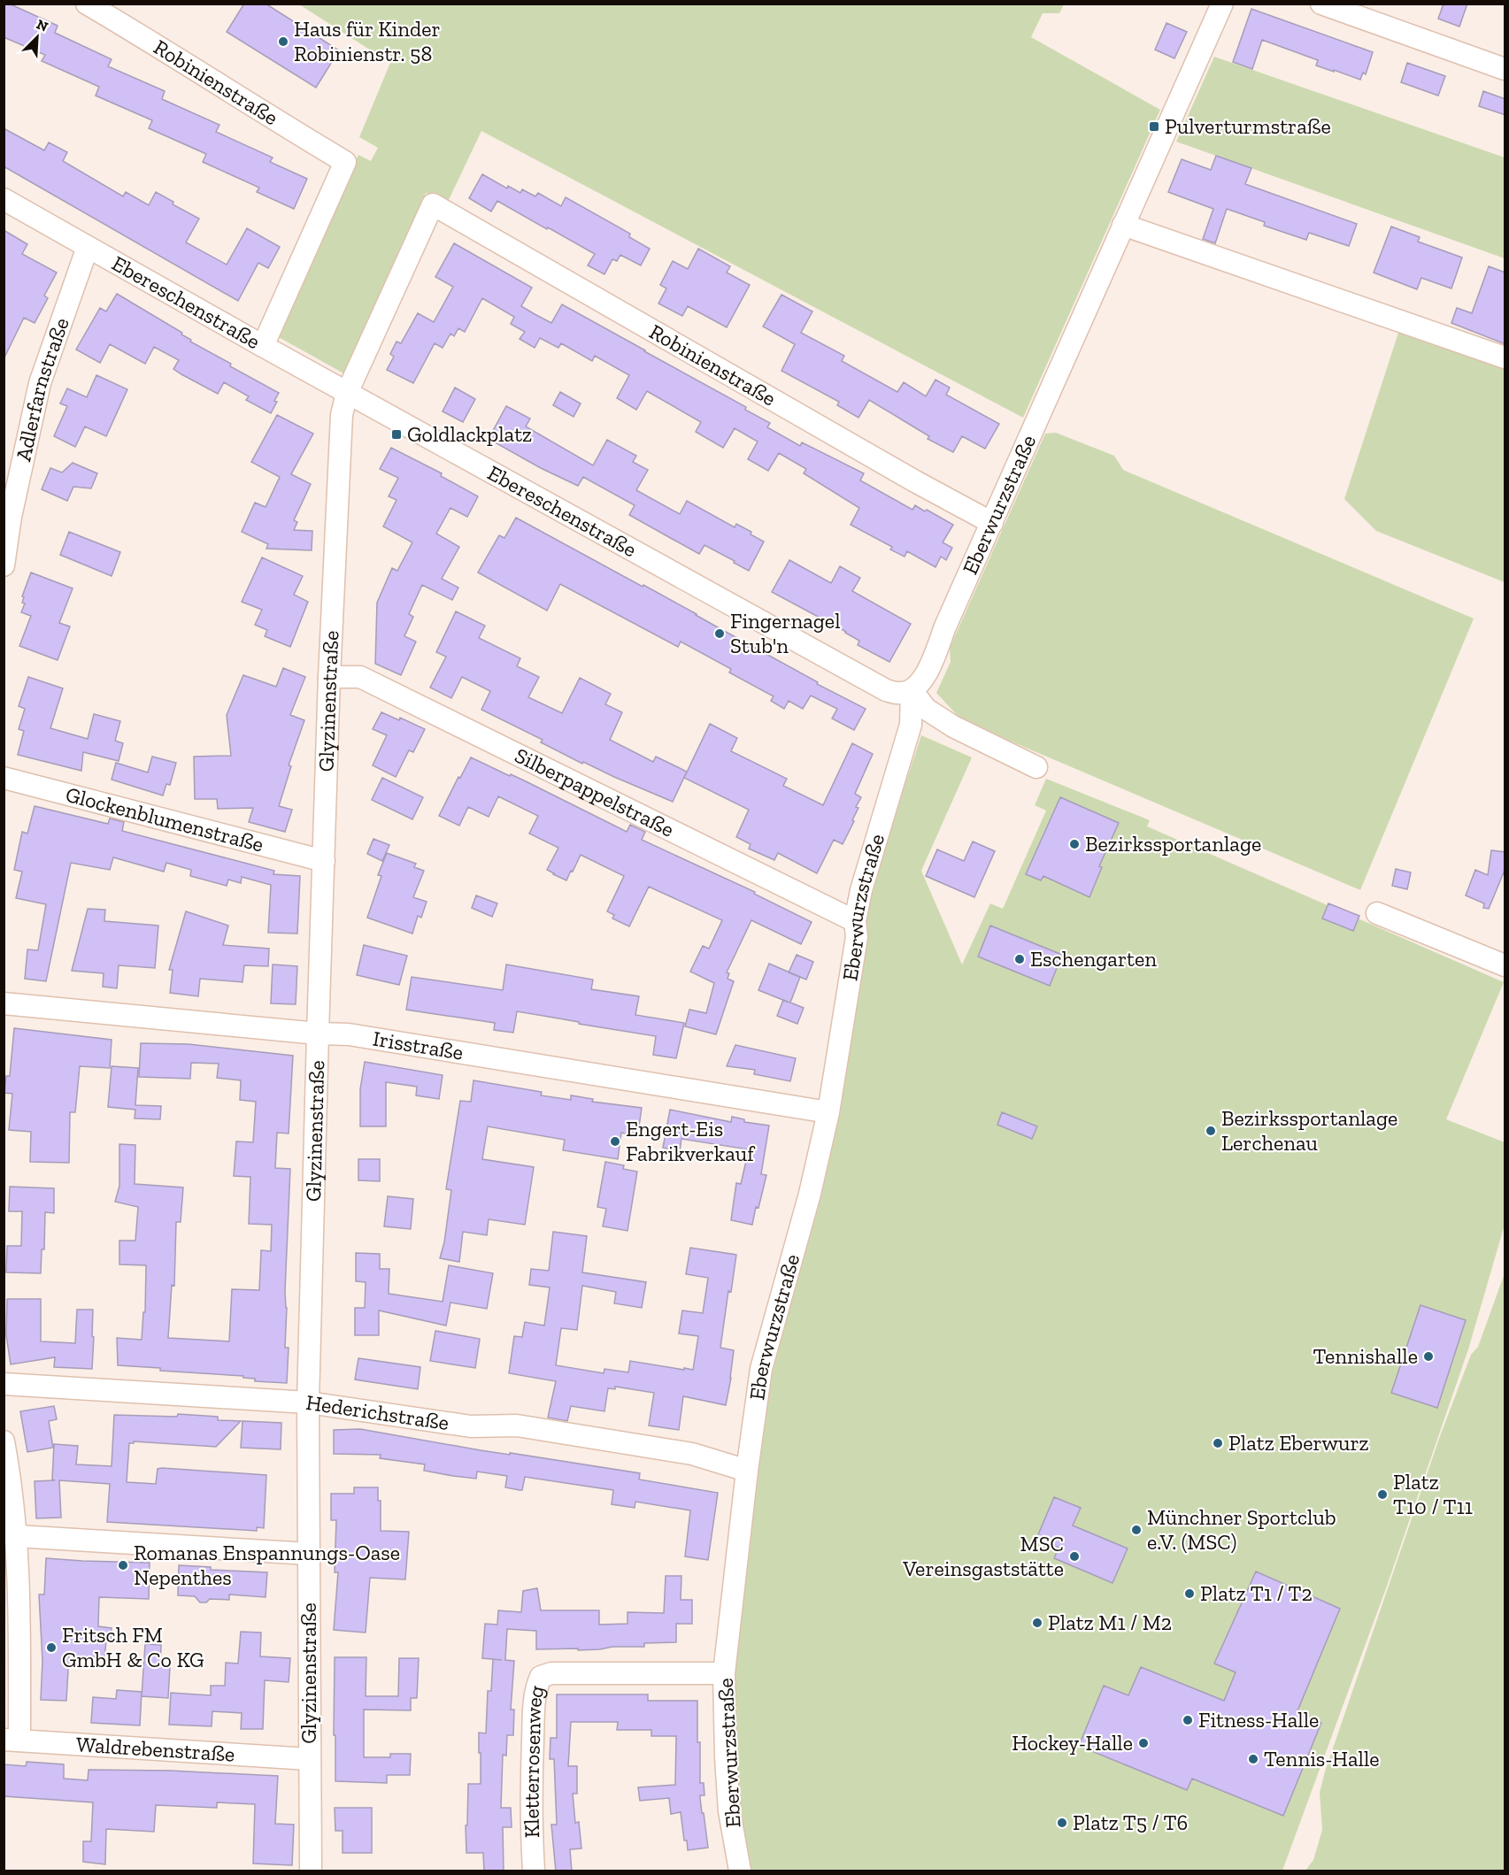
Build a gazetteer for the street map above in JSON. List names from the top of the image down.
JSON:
{
  "streets": {
    "street": [
      "Robinienstraße",
      "Ebereschenstraße",
      "Adlerfarnstraße",
      "Eberwurzstraße",
      "Glyzinenstraße",
      "Silberpappelstraße",
      "Glockenblumenstraße",
      "Irisstraße",
      "Hederichstraße",
      "Waldrebenstraße",
      "Kletterrosenweg"
    ]
  },
  "crossings": [
    ["Robinienstraße", "Ebereschenstraße"],
    ["Robinienstraße", "Eberwurzstraße"],
    ["Robinienstraße", "Glyzinenstraße"],
    ["Ebereschenstraße", "Adlerfarnstraße"],
    ["Ebereschenstraße", "Eberwurzstraße"],
    ["Ebereschenstraße", "Glyzinenstraße"],
    ["Eberwurzstraße", "Silberpappelstraße"],
    ["Eberwurzstraße", "Irisstraße"],
    ["Eberwurzstraße", "Hederichstraße"],
    ["Eberwurzstraße", "Kletterrosenweg"],
    ["Glyzinenstraße", "Silberpappelstraße"],
    ["Glyzinenstraße", "Glockenblumenstraße"],
    ["Glyzinenstraße", "Irisstraße"],
    ["Glyzinenstraße", "Hederichstraße"],
    ["Glyzinenstraße", "Waldrebenstraße"]
  ],
  "places": {
    "other": [
      "Haus für Kinder Robinienstr. 58",
      "Fingernagel Stub'n",
      "Bezirkssportanlage",
      "Eschengarten",
      "Bezirkssportanlage Lerchenau",
      "Engert-Eis Fabrikverkauf",
      "Tennishalle",
      "Platz Eberwurz",
      "Platz T10 / T11",
      "Münchner Sportclub e.V. (MSC)",
      "MSC Vereinsgaststätte",
      "Romanas Enspannungs-Oase Nepenthes",
      "Platz T1 / T2",
      "Platz M1 / M2",
      "Fritsch FM GmbH & Co KG",
      "Fitness-Halle",
      "Hockey-Halle",
      "Tennis-Halle",
      "Platz T5 / T6"
    ],
    "transit": ["Pulverturmstraße", "Goldlackplatz"]
  },
  "north": "top right"
}
